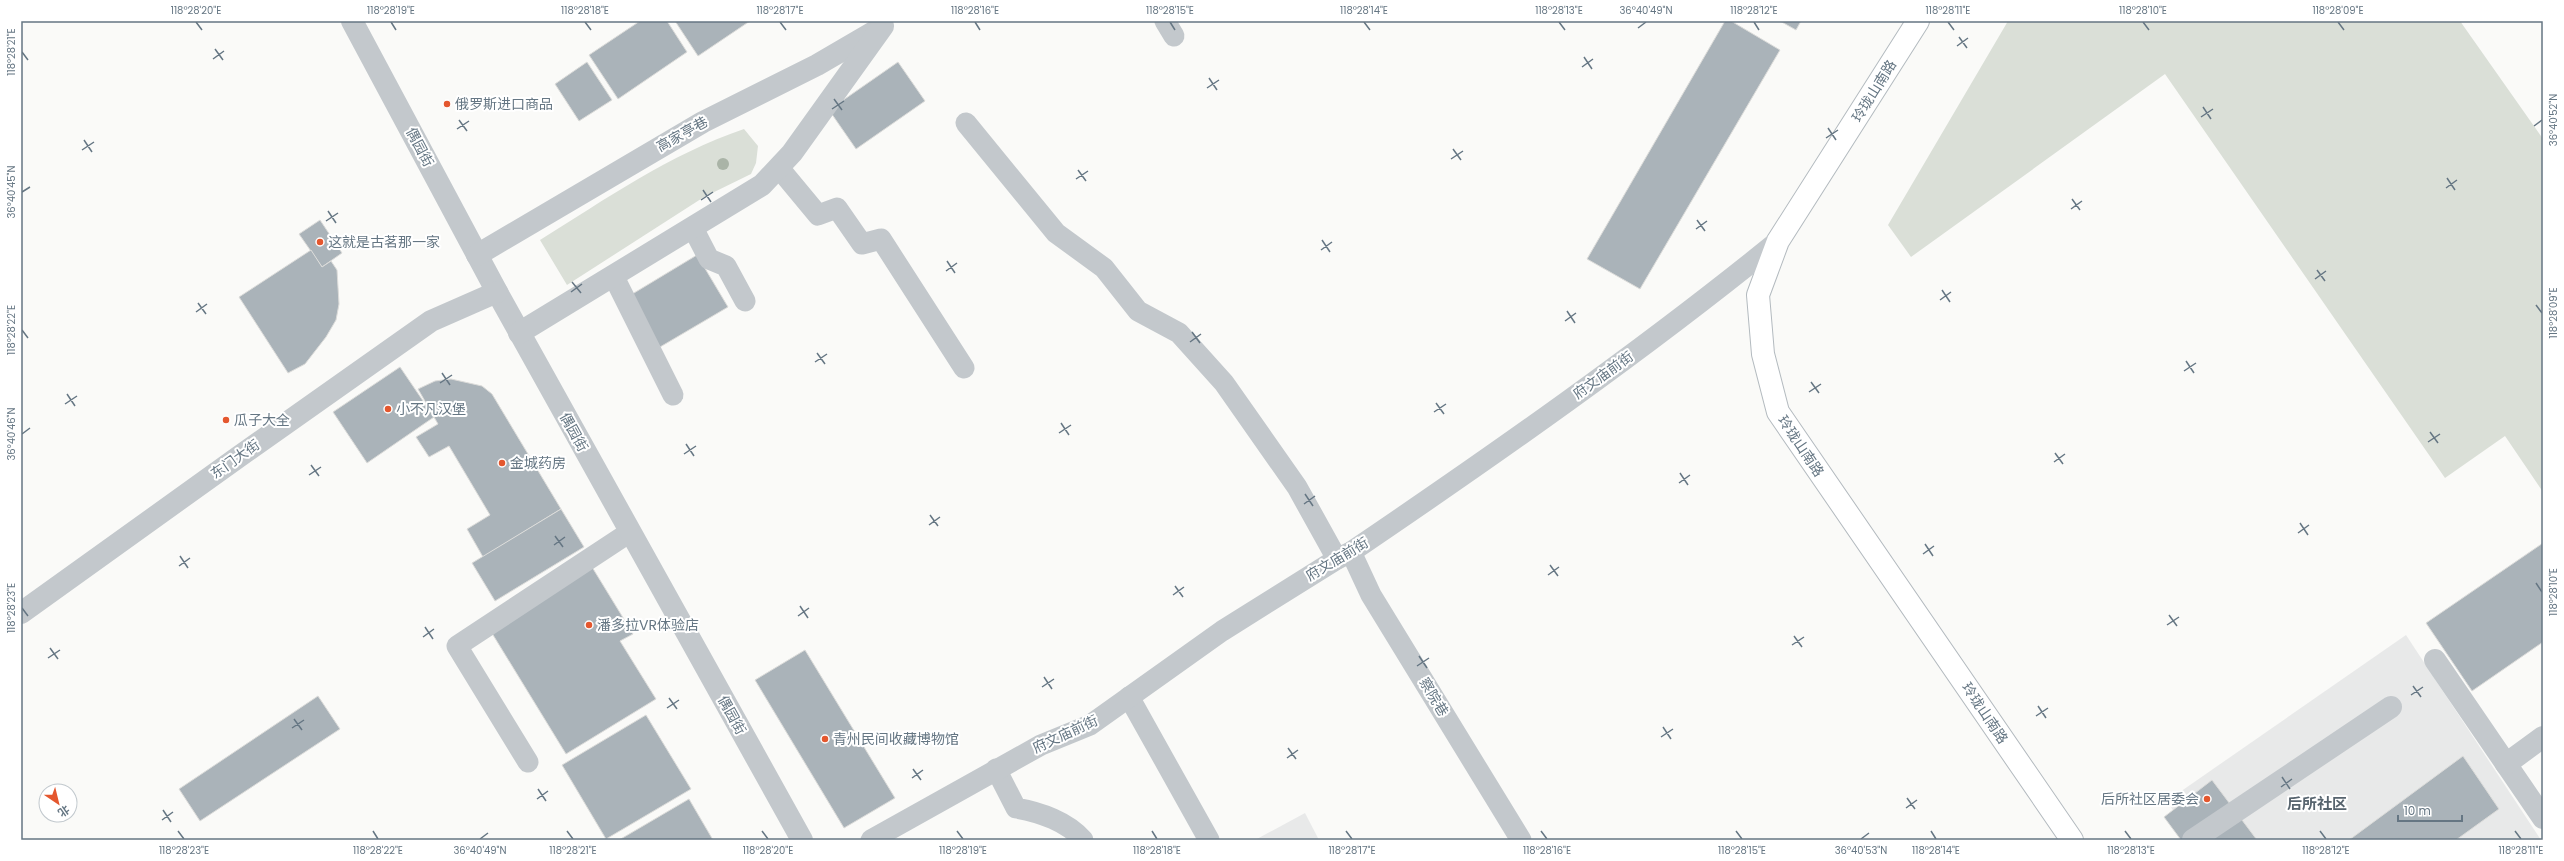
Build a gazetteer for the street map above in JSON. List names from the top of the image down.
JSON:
{
  "streets": {
    "street": [
      "玲珑山南路",
      "高家亭巷",
      "偶园街",
      "东门大街"
    ],
    "lane": ["府文庙前街", "察院巷"]
  },
  "crossings": [
    ["玲珑山南路", "府文庙前街"],
    ["高家亭巷", "偶园街"],
    ["偶园街", "东门大街"],
    ["府文庙前街", "察院巷"]
  ],
  "districts": ["后所社区"],
  "places": [
    "俄罗斯进口商品",
    "这就是古茗那一家",
    "小不凡汉堡",
    "瓜子大全",
    "金城药房",
    "潘多拉VR体验店",
    "青州民间收藏博物馆",
    "后所社区居委会"
  ],
  "scale_bar": "10 m",
  "north": "bottom right",
  "coordinates": [
    "118°28'20\"E",
    "118°28'19\"E",
    "118°28'18\"E",
    "118°28'17\"E",
    "118°28'16\"E",
    "118°28'15\"E",
    "118°28'14\"E",
    "118°28'13\"E",
    "36°40'49\"N",
    "118°28'12\"E",
    "118°28'11\"E",
    "118°28'10\"E",
    "118°28'09\"E",
    "118°28'21\"E",
    "36°40'52\"N",
    "36°40'45\"N",
    "118°28'22\"E",
    "36°40'46\"N",
    "118°28'23\"E",
    "36°40'53\"N"
  ]
}
